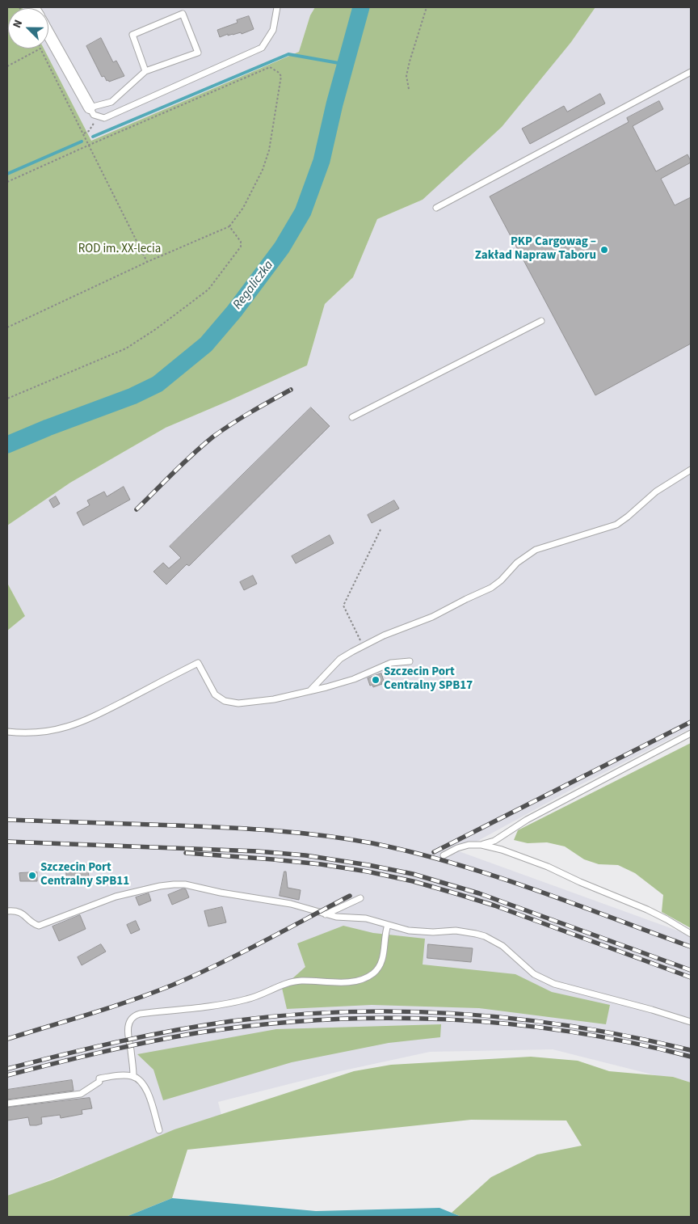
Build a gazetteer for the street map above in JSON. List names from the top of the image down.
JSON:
{
  "water": ["Regaliczka"],
  "parks": ["ROD im. XX-lecia"],
  "places": ["PKP Cargowag – Zakład Napraw Taboru", "Szczecin Port Centralny SPB17", "Szczecin Port Centralny SPB11"],
  "north": "top left"
}
